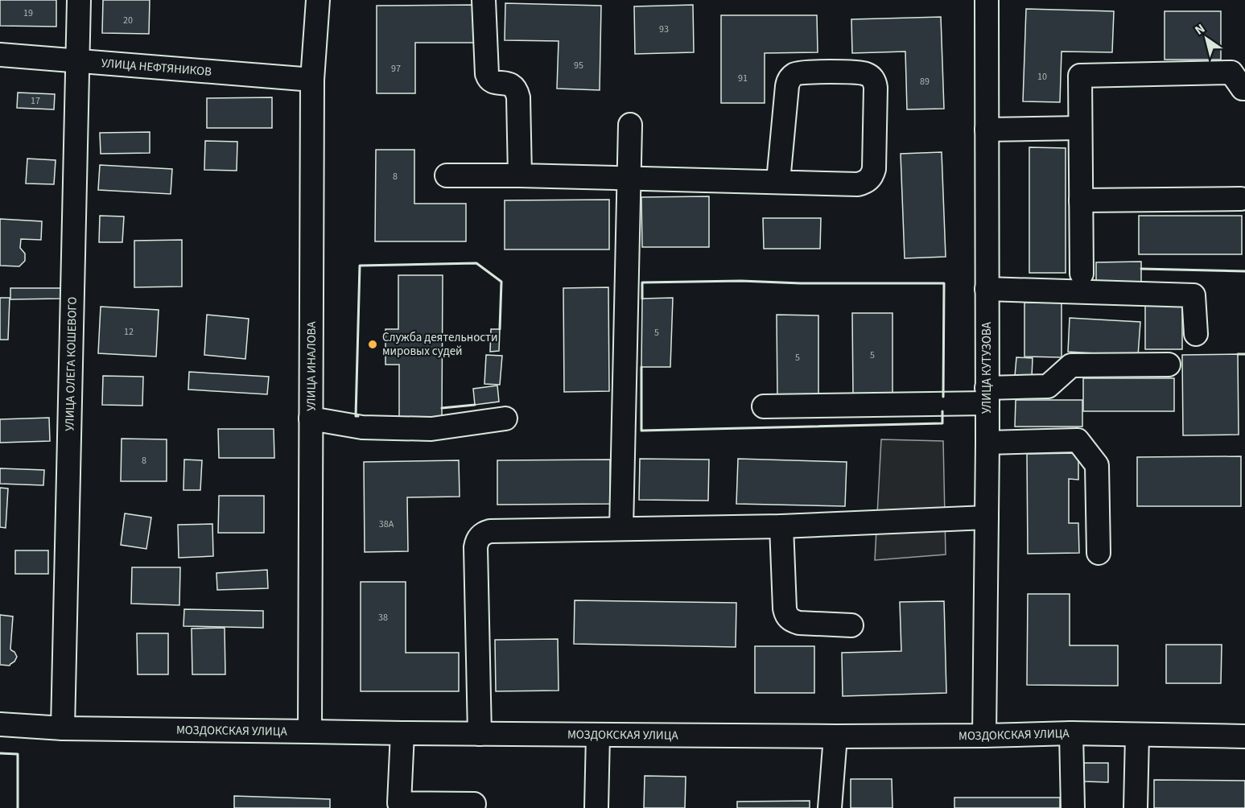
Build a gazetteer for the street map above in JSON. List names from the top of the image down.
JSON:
{
  "streets": {
    "street": [
      "УЛИЦА НЕФТЯНИКОВ",
      "УЛИЦА ОЛЕГА КОШЕВОГО",
      "УЛИЦА ИНАЛОВА",
      "УЛИЦА КУТУЗОВА",
      "МОЗДОКСКАЯ УЛИЦА"
    ]
  },
  "crossings": [
    ["УЛИЦА НЕФТЯНИКОВ", "УЛИЦА ОЛЕГА КОШЕВОГО"],
    ["УЛИЦА НЕФТЯНИКОВ", "УЛИЦА ИНАЛОВА"],
    ["УЛИЦА ОЛЕГА КОШЕВОГО", "МОЗДОКСКАЯ УЛИЦА"],
    ["УЛИЦА ИНАЛОВА", "МОЗДОКСКАЯ УЛИЦА"],
    ["УЛИЦА КУТУЗОВА", "МОЗДОКСКАЯ УЛИЦА"]
  ],
  "places": ["Служба деятельности мировых судей"],
  "house_numbers": [
    "19",
    "20",
    "93",
    "95",
    "97",
    "10",
    "91",
    "89",
    "17",
    "8",
    "12",
    "5",
    "5",
    "5",
    "8",
    "38А",
    "38"
  ],
  "north": "top left"
}
